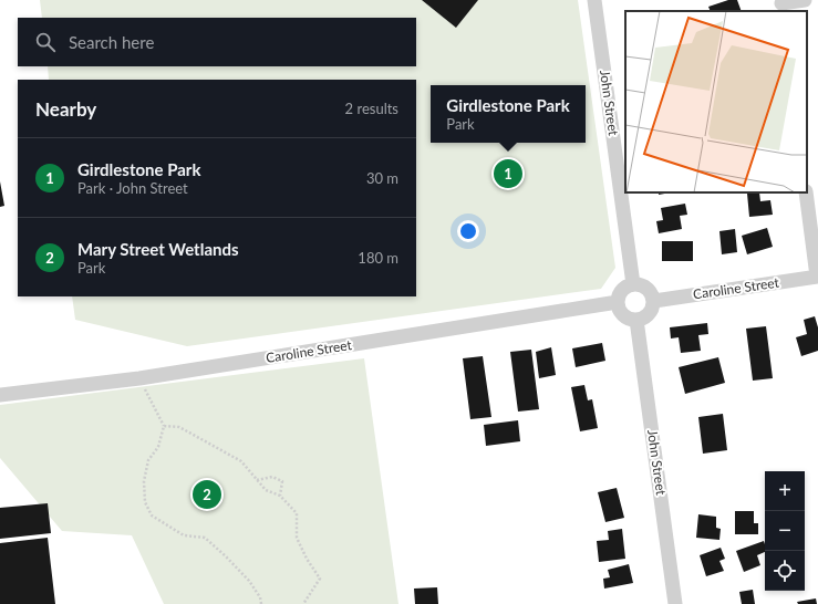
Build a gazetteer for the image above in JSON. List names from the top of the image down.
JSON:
{
  "streets": {
    "street": ["John Street", "Caroline Street"]
  },
  "crossings": [
    ["John Street", "Caroline Street"]
  ],
  "page": {
    "search": "Search here",
    "heading": ["Nearby", "2 results"],
    "popup": ["Girdlestone Park", "Park"],
    "list": [
      {
        "mark": "1",
        "name": "Girdlestone Park",
        "note": "Park · John Street",
        "value": "30 m"
      },
      {
        "mark": "2",
        "name": "Mary Street Wetlands",
        "note": "Park",
        "value": "180 m"
      }
    ],
    "pins": ["1", "2"],
    "map_buttons": ["+", "−"]
  }
}
